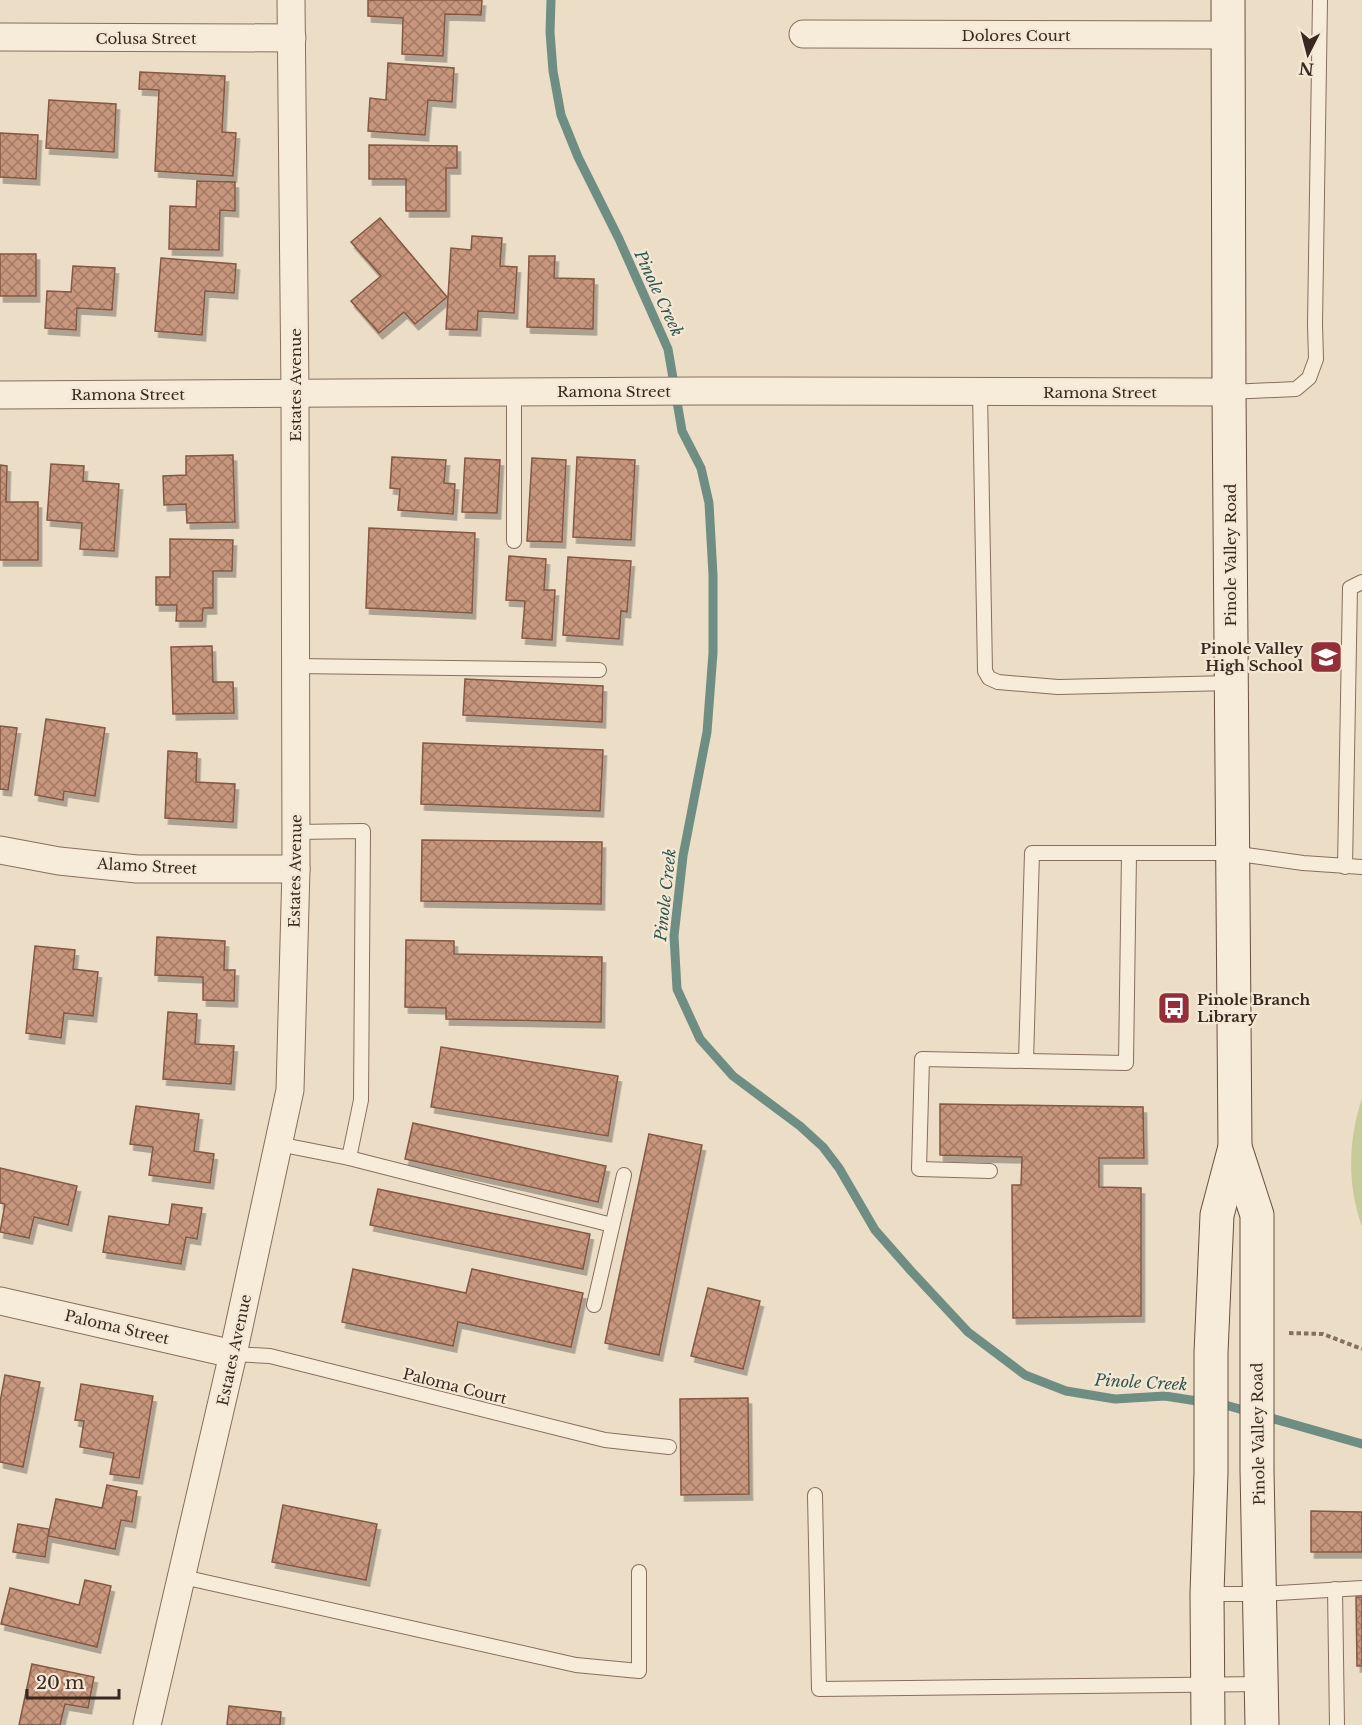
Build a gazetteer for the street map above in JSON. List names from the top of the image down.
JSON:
{
  "streets": {
    "main road": ["Pinole Valley Road"],
    "street": [
      "Dolores Court",
      "Colusa Street",
      "Estates Avenue",
      "Ramona Street",
      "Alamo Street",
      "Paloma Street"
    ],
    "lane": ["Paloma Court"]
  },
  "crossings": [
    ["Dolores Court", "Pinole Valley Road"],
    ["Colusa Street", "Estates Avenue"],
    ["Estates Avenue", "Ramona Street"],
    ["Estates Avenue", "Alamo Street"],
    ["Estates Avenue", "Paloma Street"],
    ["Estates Avenue", "Paloma Court"],
    ["Ramona Street", "Pinole Valley Road"],
    ["Paloma Street", "Paloma Court"]
  ],
  "water": ["Pinole Creek"],
  "places": {
    "school or university": ["Pinole Valley High School"],
    "bus stop": ["Pinole Branch Library"]
  },
  "scale_bar": "20 m",
  "north": "bottom"
}
